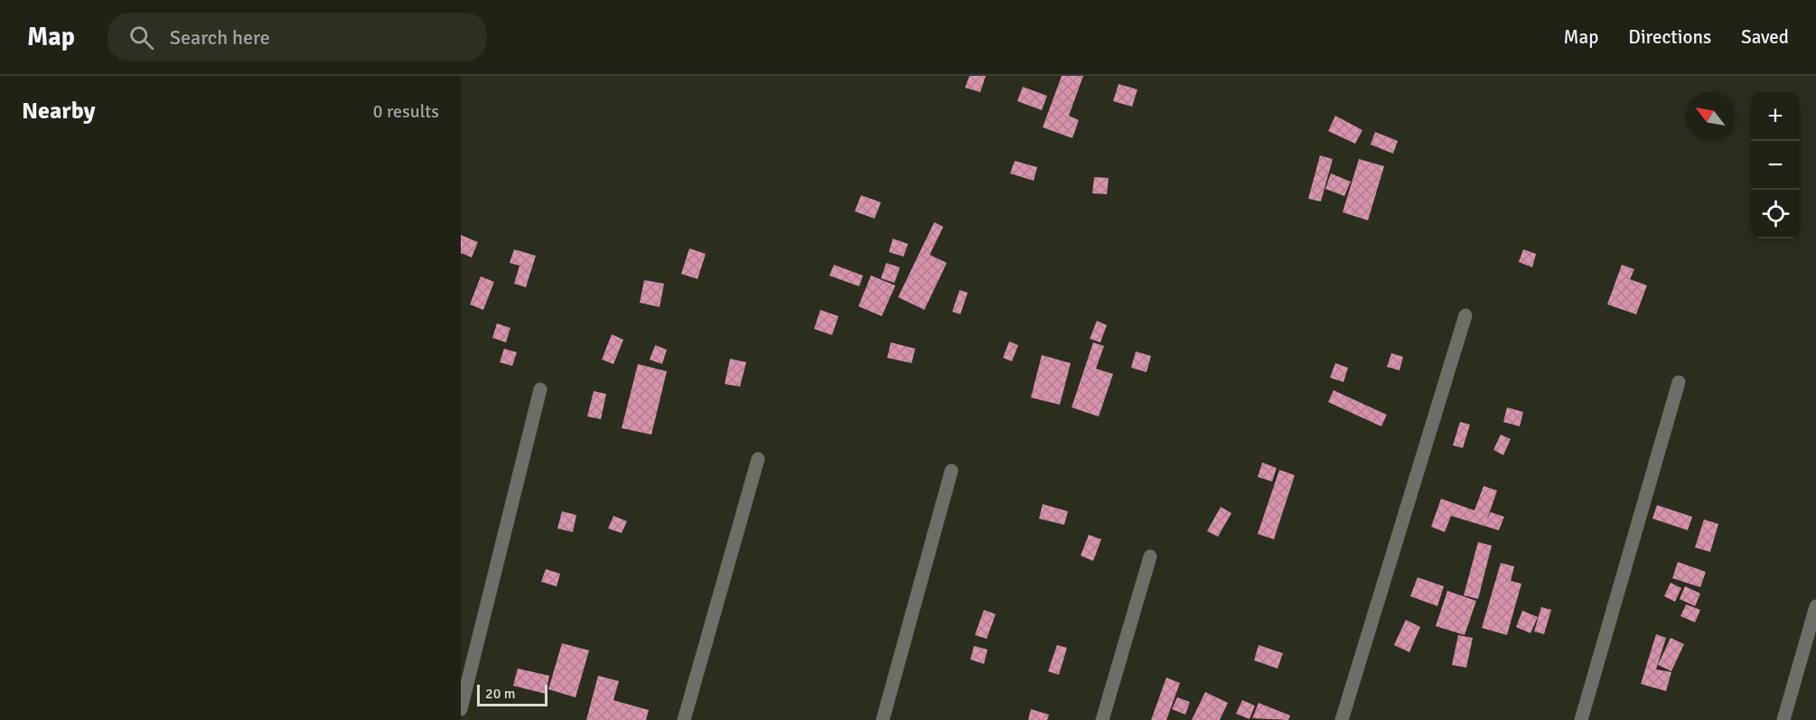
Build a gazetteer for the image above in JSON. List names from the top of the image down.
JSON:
{
  "scale_bar": "20 m",
  "north": "top left",
  "page": {
    "header": "Map",
    "search": "Search here",
    "nav": ["Map", "Directions", "Saved"],
    "heading": ["Nearby", "0 results"],
    "map_buttons": ["+", "−"],
    "scale": "20 m"
  }
}
